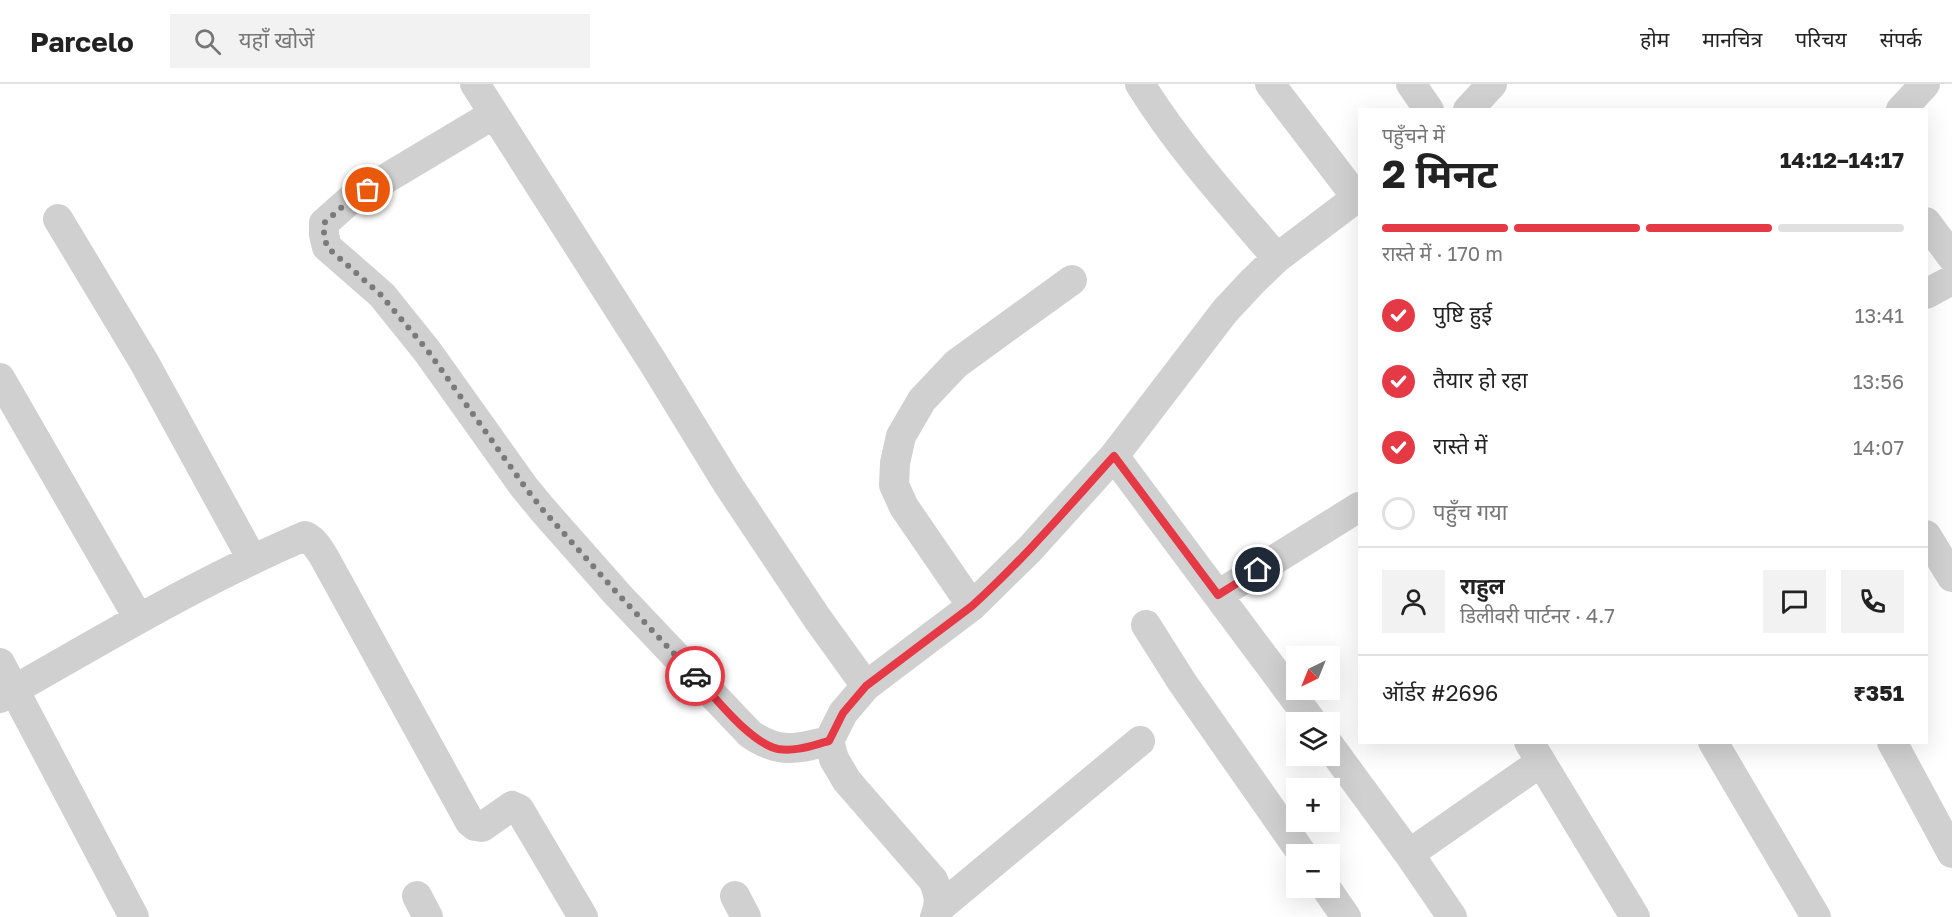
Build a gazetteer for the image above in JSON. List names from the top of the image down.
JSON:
{
  "north": "bottom left",
  "page": {
    "header": "Parcelo",
    "search": "यहाँ खोजें",
    "nav": [
      "होम",
      "मानचित्र",
      "परिचय",
      "संपर्क"
    ],
    "heading": ["2 मिनट", "पहुँचने में", "14:12–14:17"],
    "panel": [
      "राहुल",
      "डिलीवरी पार्टनर · 4.7",
      "ऑर्डर #2696",
      "₹351"
    ],
    "bar": "रास्ते में · 170 m",
    "list": [
      ["पुष्टि हुई", "13:41"],
      ["तैयार हो रहा", "13:56"],
      ["रास्ते में", "14:07"],
      "पहुँच गया"
    ],
    "map_buttons": ["+", "−"]
  }
}
